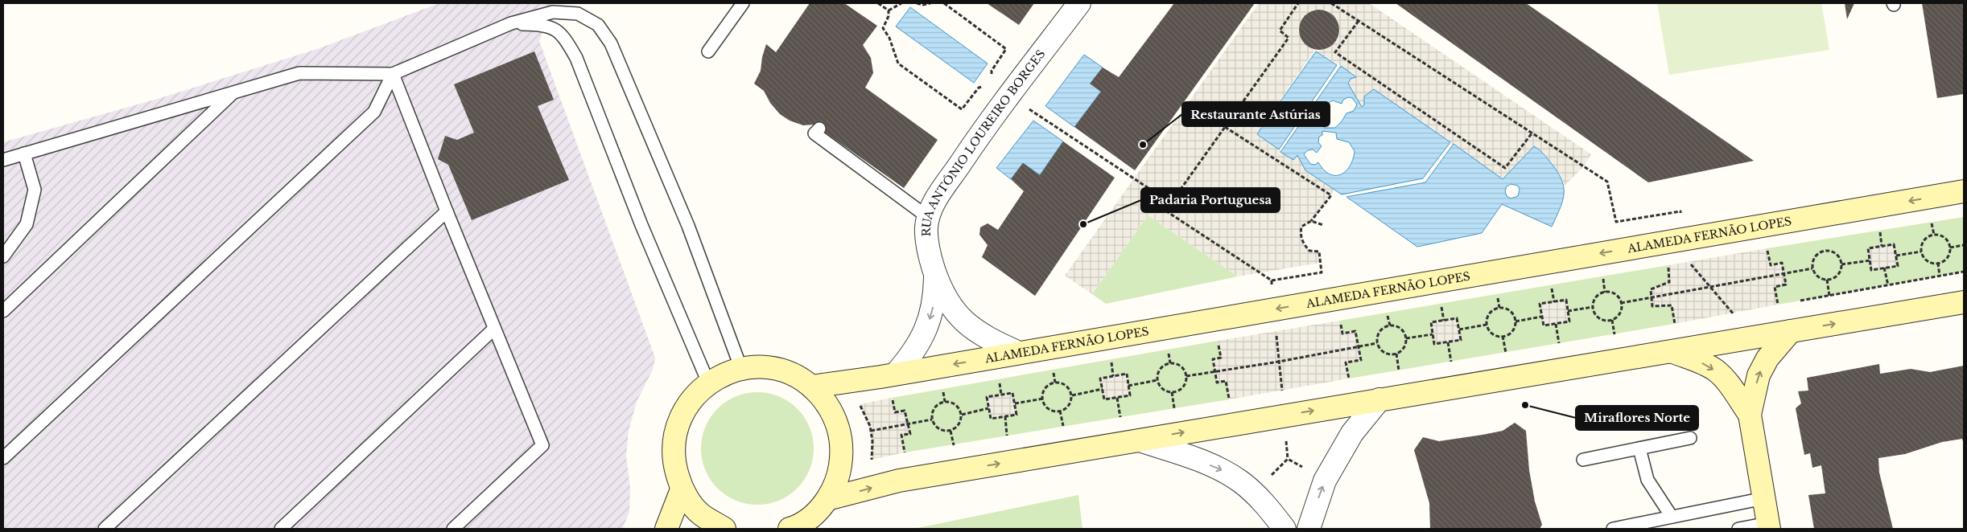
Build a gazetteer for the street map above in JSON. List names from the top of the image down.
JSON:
{
  "streets": {
    "street": ["RUA ANTÓNIO LOUREIRO BORGES", "ALAMEDA FERNÃO LOPES"]
  },
  "crossings": [
    ["RUA ANTÓNIO LOUREIRO BORGES", "ALAMEDA FERNÃO LOPES"]
  ],
  "places": ["Restaurante Astúrias", "Padaria Portuguesa", "Miraflores Norte"]
}
